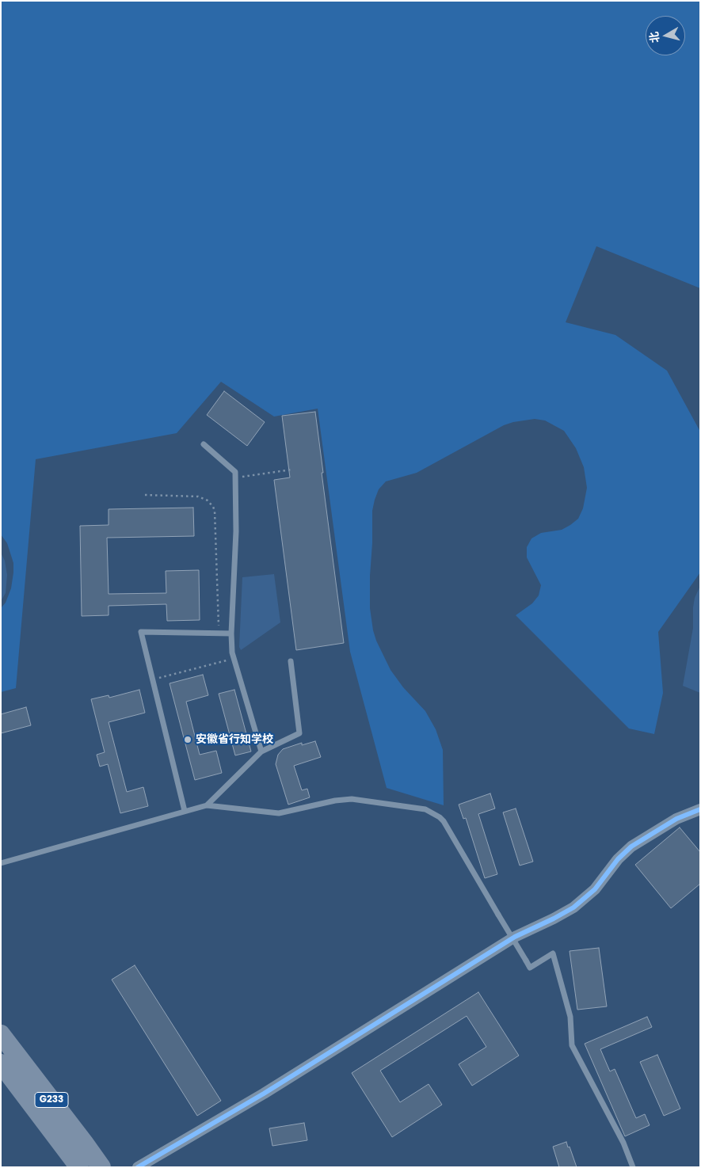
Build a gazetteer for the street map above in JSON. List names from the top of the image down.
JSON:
{
  "streets": {
    "highway": ["G233"]
  },
  "places": ["安徽省行知学校"],
  "north": "left"
}
